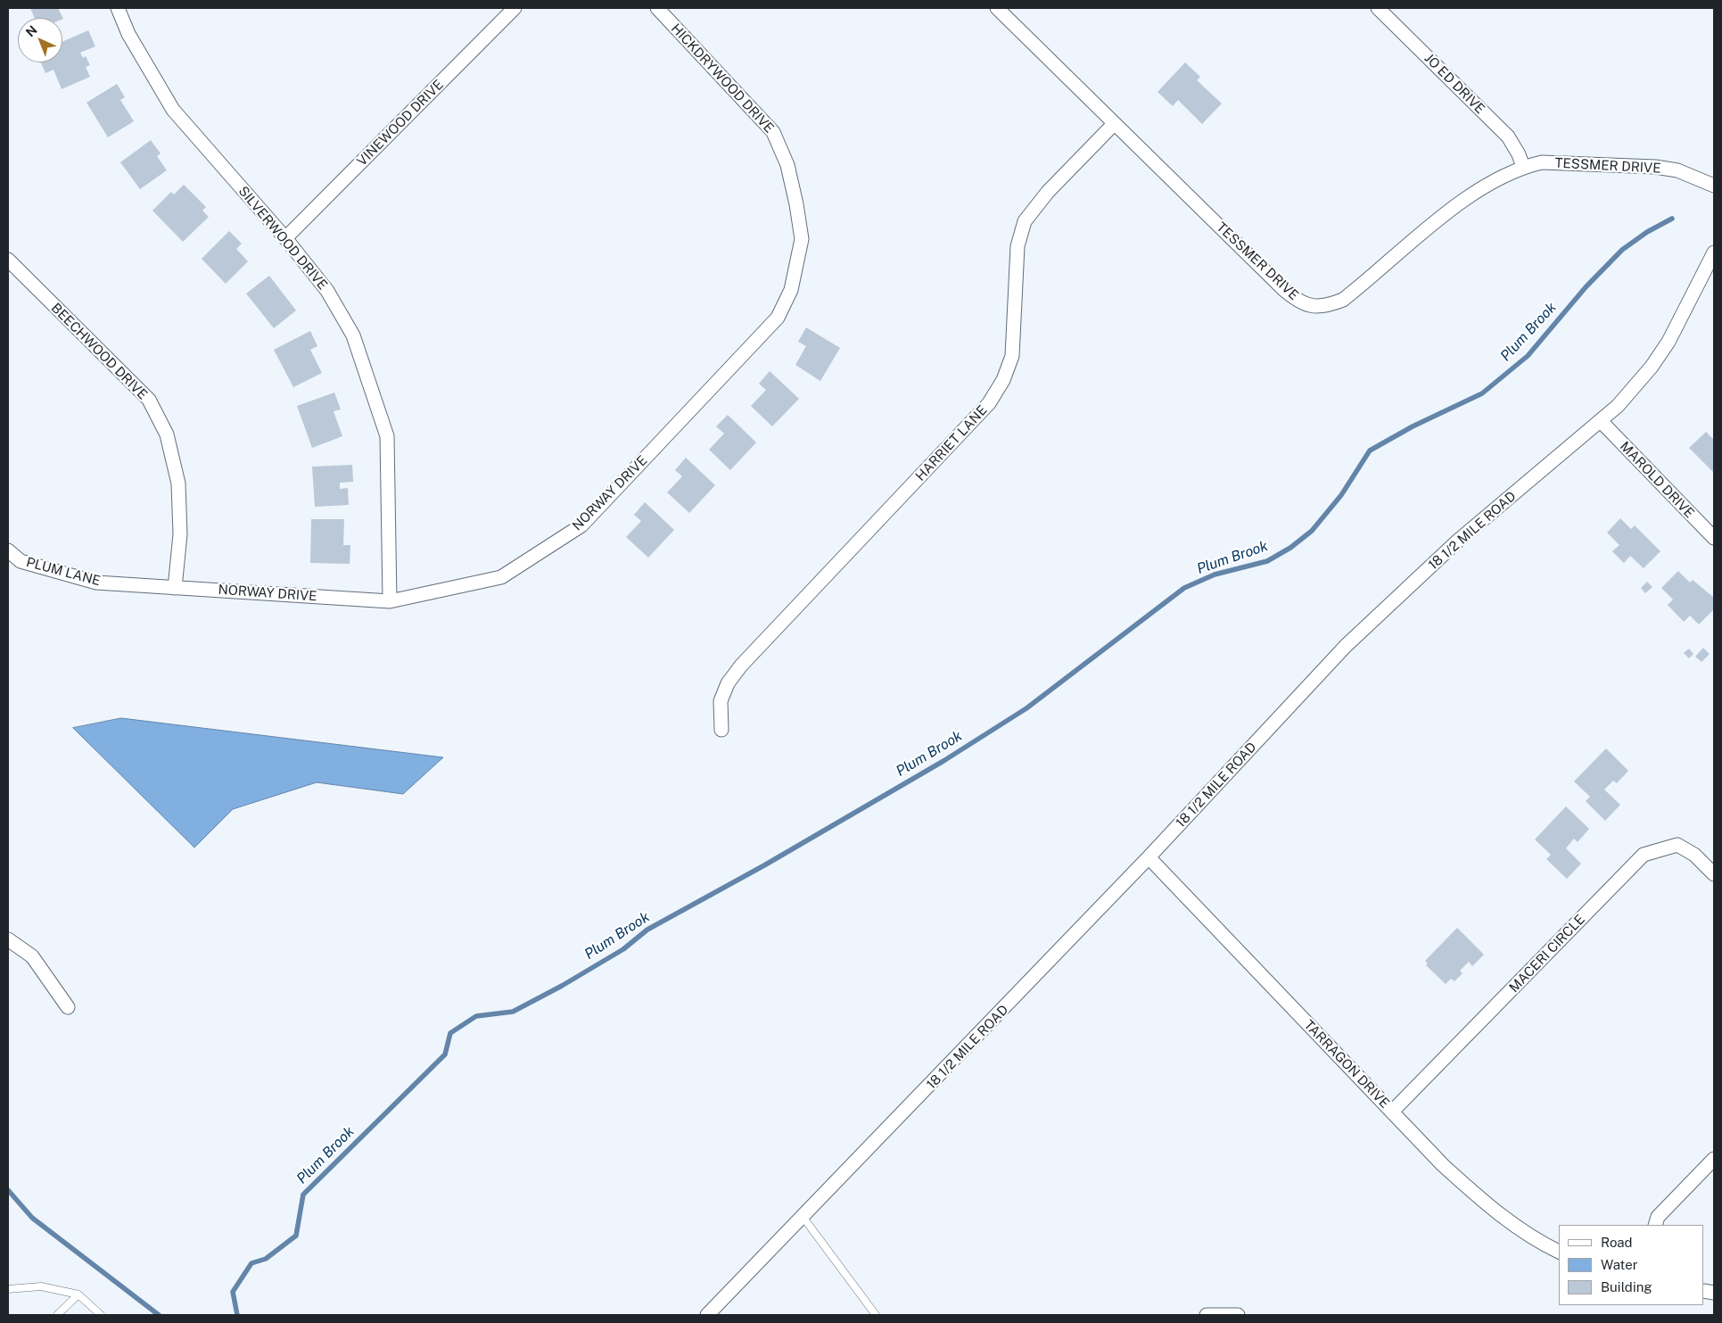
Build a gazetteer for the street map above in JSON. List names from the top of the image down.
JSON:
{
  "streets": {
    "street": [
      "HICKDRYWOOD DRIVE",
      "JO ED DRIVE",
      "VINEWOOD DRIVE",
      "TESSMER DRIVE",
      "SILVERWOOD DRIVE",
      "BEECHWOOD DRIVE",
      "HARRIET LANE",
      "MAROLD DRIVE",
      "NORWAY DRIVE",
      "18 1/2 MILE ROAD",
      "PLUM LANE",
      "MACERI CIRCLE",
      "TARRAGON DRIVE"
    ]
  },
  "crossings": [
    ["HICKDRYWOOD DRIVE", "NORWAY DRIVE"],
    ["JO ED DRIVE", "TESSMER DRIVE"],
    ["VINEWOOD DRIVE", "SILVERWOOD DRIVE"],
    ["TESSMER DRIVE", "HARRIET LANE"],
    ["SILVERWOOD DRIVE", "NORWAY DRIVE"],
    ["BEECHWOOD DRIVE", "NORWAY DRIVE"],
    ["BEECHWOOD DRIVE", "PLUM LANE"],
    ["MAROLD DRIVE", "18 1/2 MILE ROAD"],
    ["NORWAY DRIVE", "PLUM LANE"],
    ["18 1/2 MILE ROAD", "TARRAGON DRIVE"],
    ["MACERI CIRCLE", "TARRAGON DRIVE"]
  ],
  "water": ["Plum Brook"],
  "legend": ["Road", "Water", "Building"],
  "north": "top left"
}
